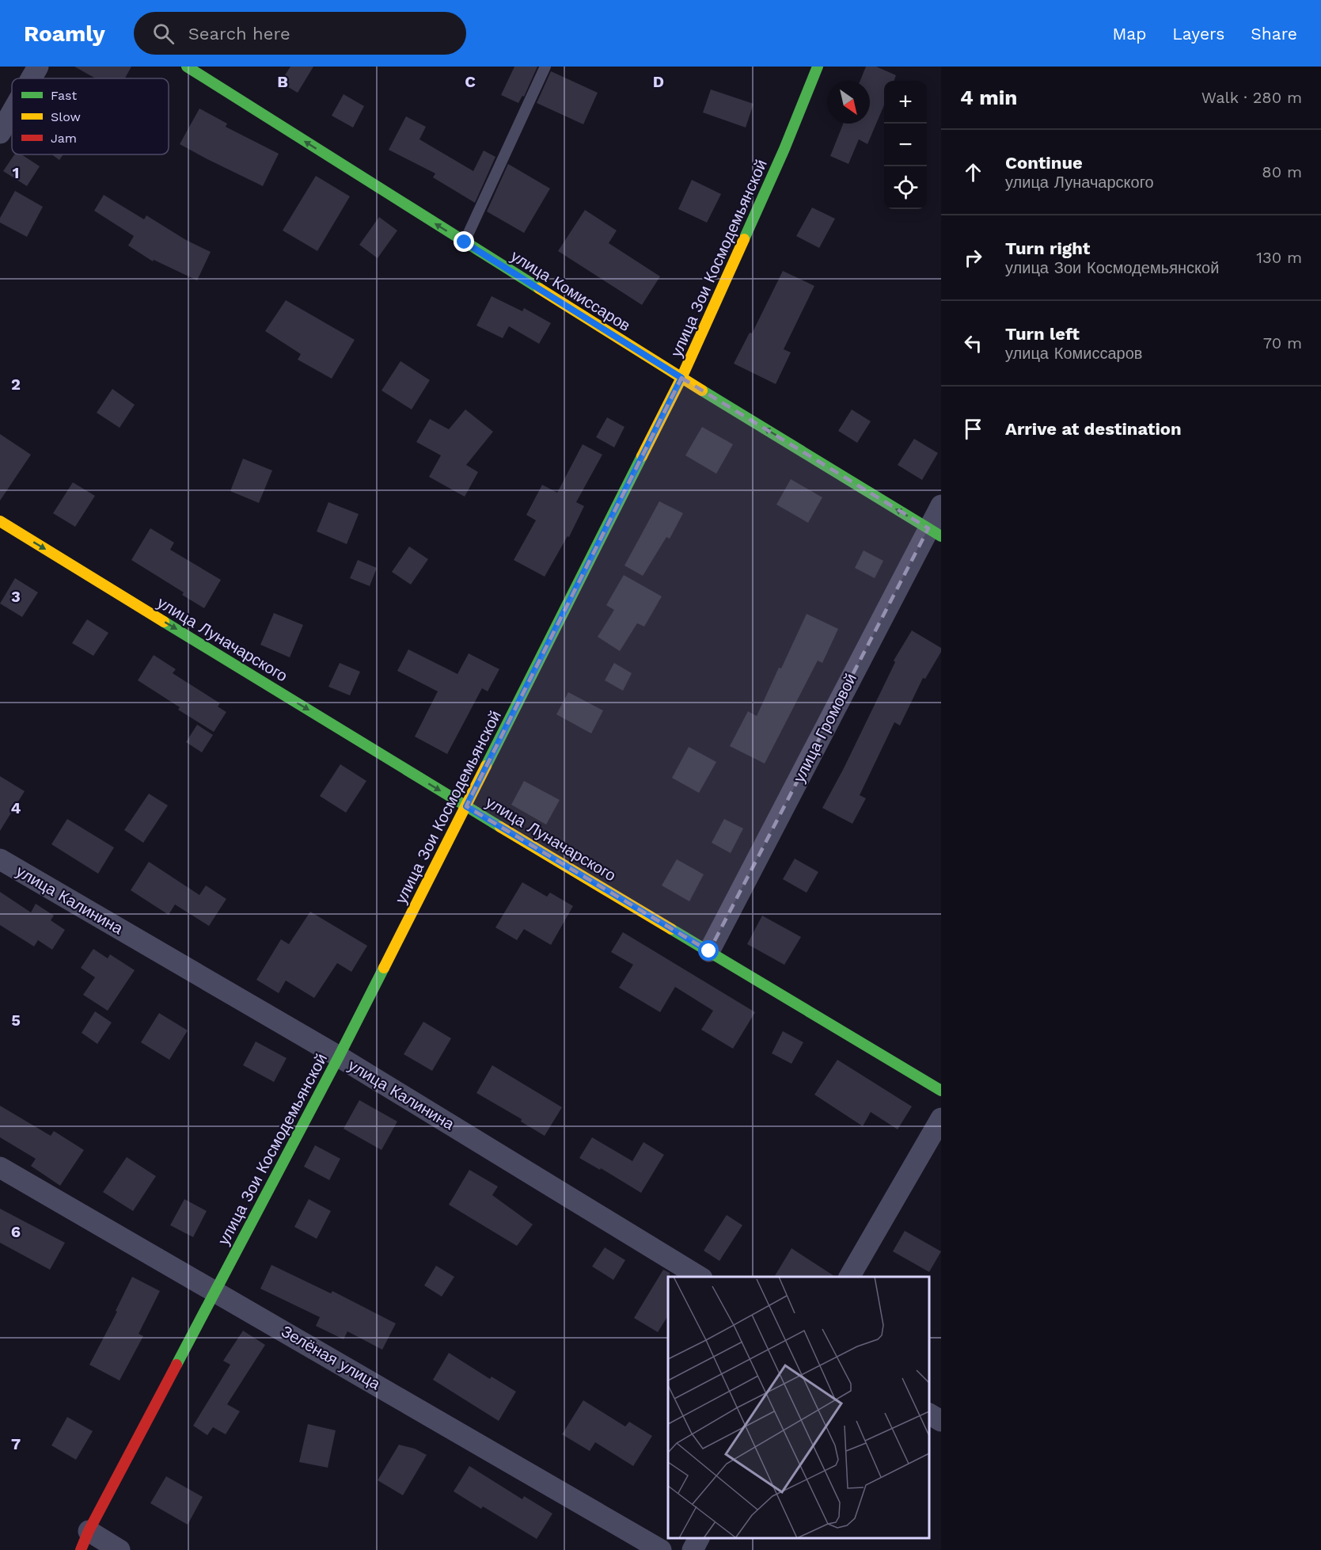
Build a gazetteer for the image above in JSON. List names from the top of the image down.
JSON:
{
  "streets": {
    "main road": ["улица Зои Космодемьянской", "улица Комиссаров", "улица Луначарского"],
    "street": ["улица Громовой", "улица Калинина", "Зелёная улица"]
  },
  "crossings": [
    ["улица Зои Космодемьянской", "улица Комиссаров"],
    ["улица Зои Космодемьянской", "улица Луначарского"],
    ["улица Зои Космодемьянской", "улица Калинина"],
    ["улица Зои Космодемьянской", "Зелёная улица"],
    ["улица Комиссаров", "улица Громовой"],
    ["улица Луначарского", "улица Громовой"]
  ],
  "one_way": ["улица Комиссаров", "улица Луначарского"],
  "legend": ["Fast", "Slow", "Jam"],
  "north": "bottom right",
  "page": {
    "header": "Roamly",
    "search": "Search here",
    "nav": ["Map", "Layers", "Share"],
    "heading": ["4 min", "Walk · 280 m"],
    "map_buttons": ["+", "−"],
    "list": [
      ["Continue", "улица Луначарского", "80 m"],
      ["Turn right", "улица Зои Космодемьянской", "130 m"],
      ["Turn left", "улица Комиссаров", "70 m"],
      "Arrive at destination"
    ]
  },
  "grid": {
    "columns": ["B", "C", "D"],
    "rows": [
      "1",
      "2",
      "3",
      "4",
      "5",
      "6",
      "7"
    ]
  }
}
